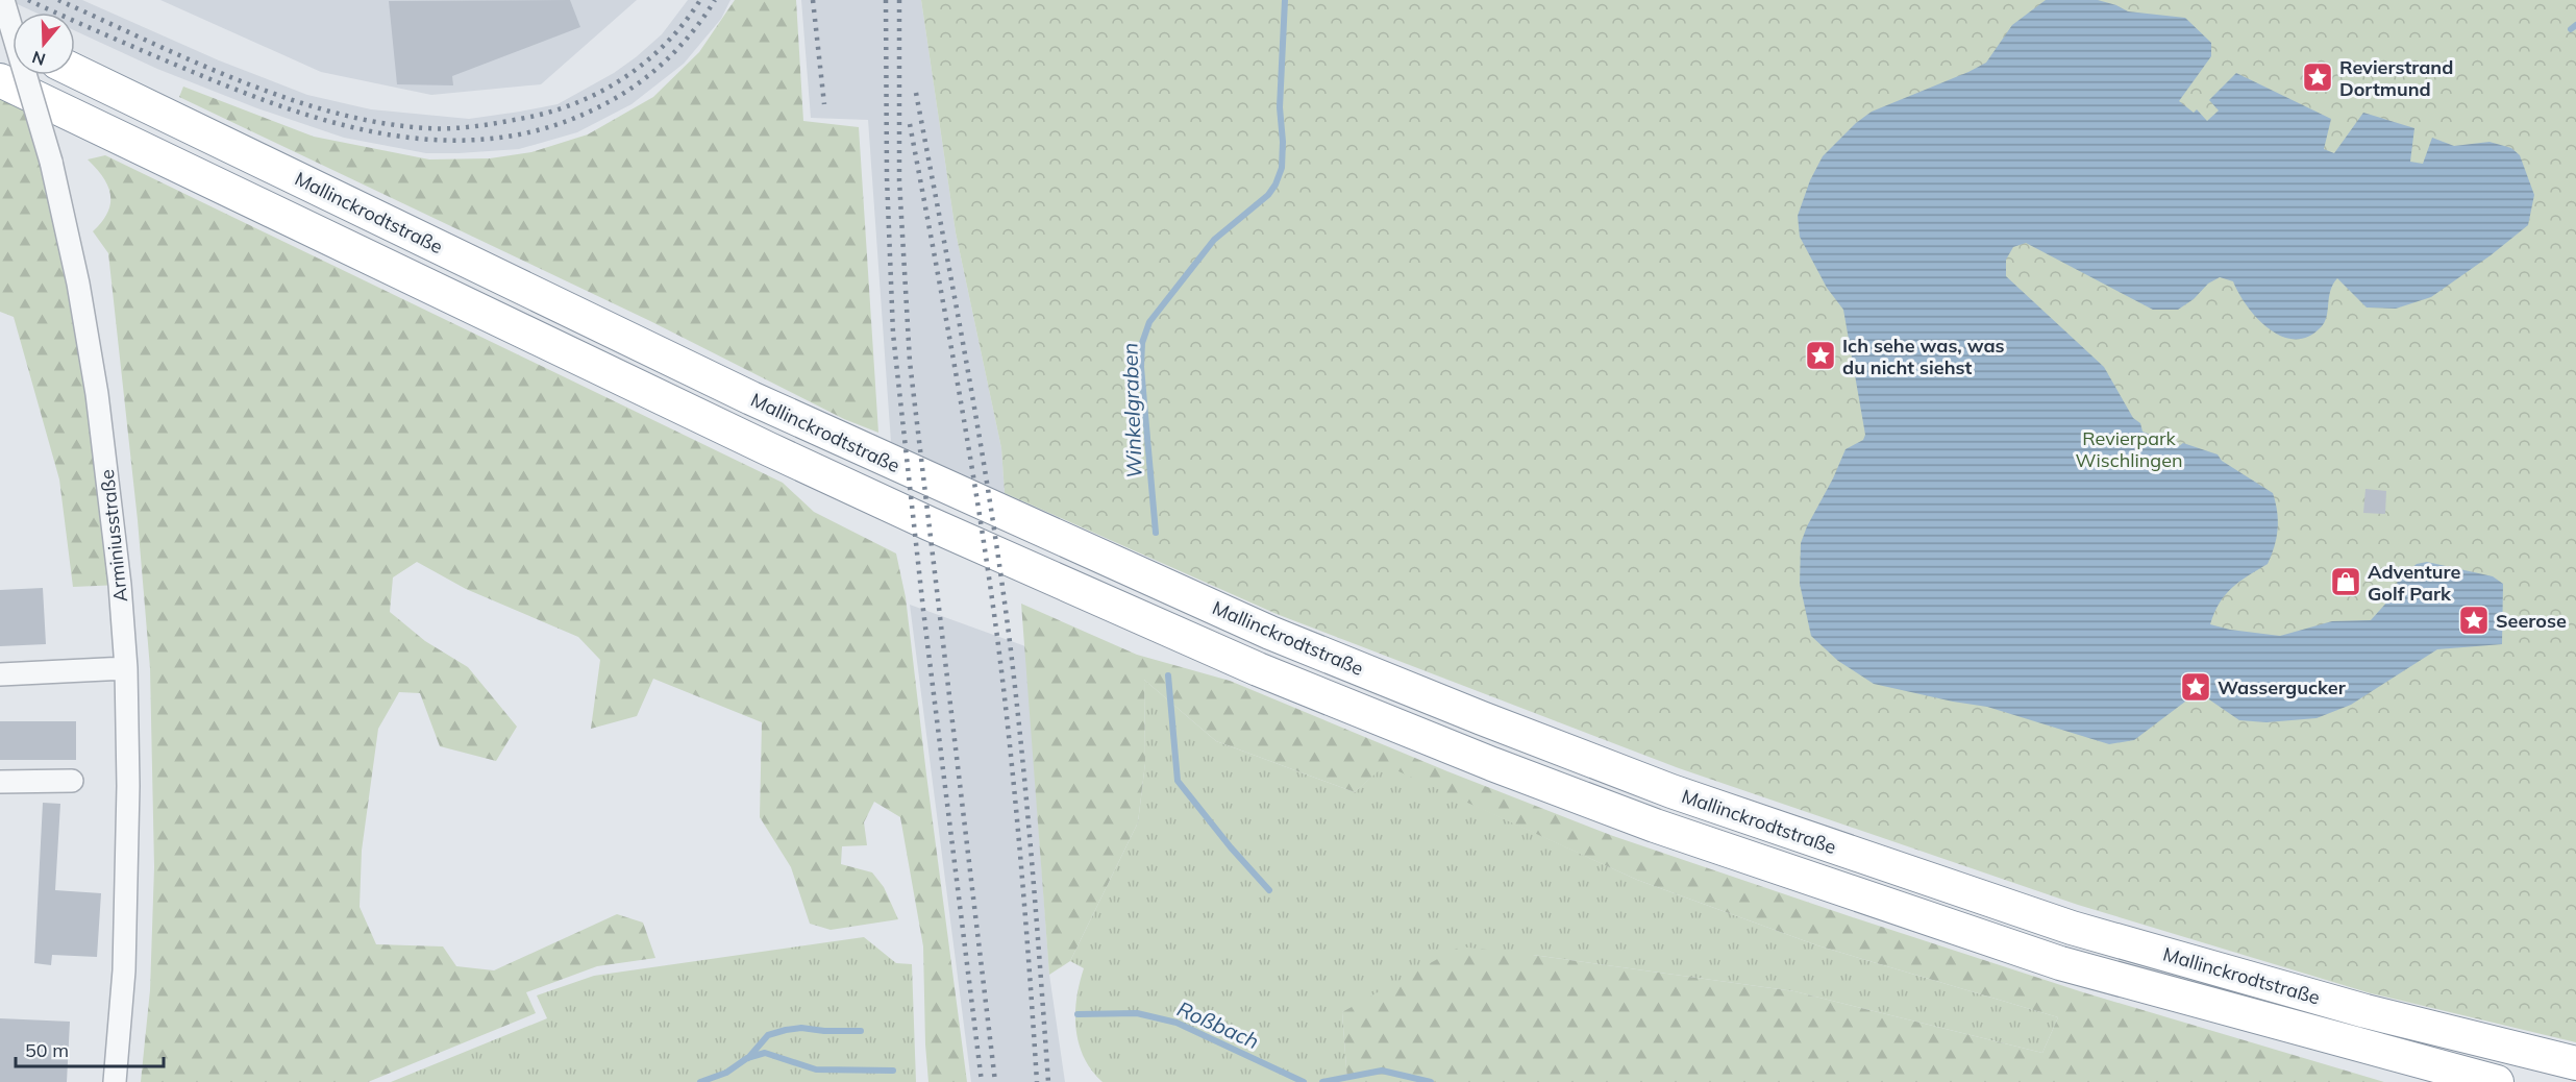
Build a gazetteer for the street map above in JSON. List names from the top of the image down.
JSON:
{
  "streets": {
    "highway": ["Mallinckrodtstraße"],
    "street": ["Arminiusstraße"]
  },
  "water": ["Winkelgraben", "Roßbach"],
  "parks": ["Revierpark Wischlingen"],
  "places": {
    "place": [
      "Revierstrand Dortmund",
      "Ich sehe was, was du nicht siehst",
      "Seerose",
      "Wassergucker"
    ],
    "shop": ["Adventure Golf Park"]
  },
  "scale_bar": "50 m",
  "north": "bottom"
}
